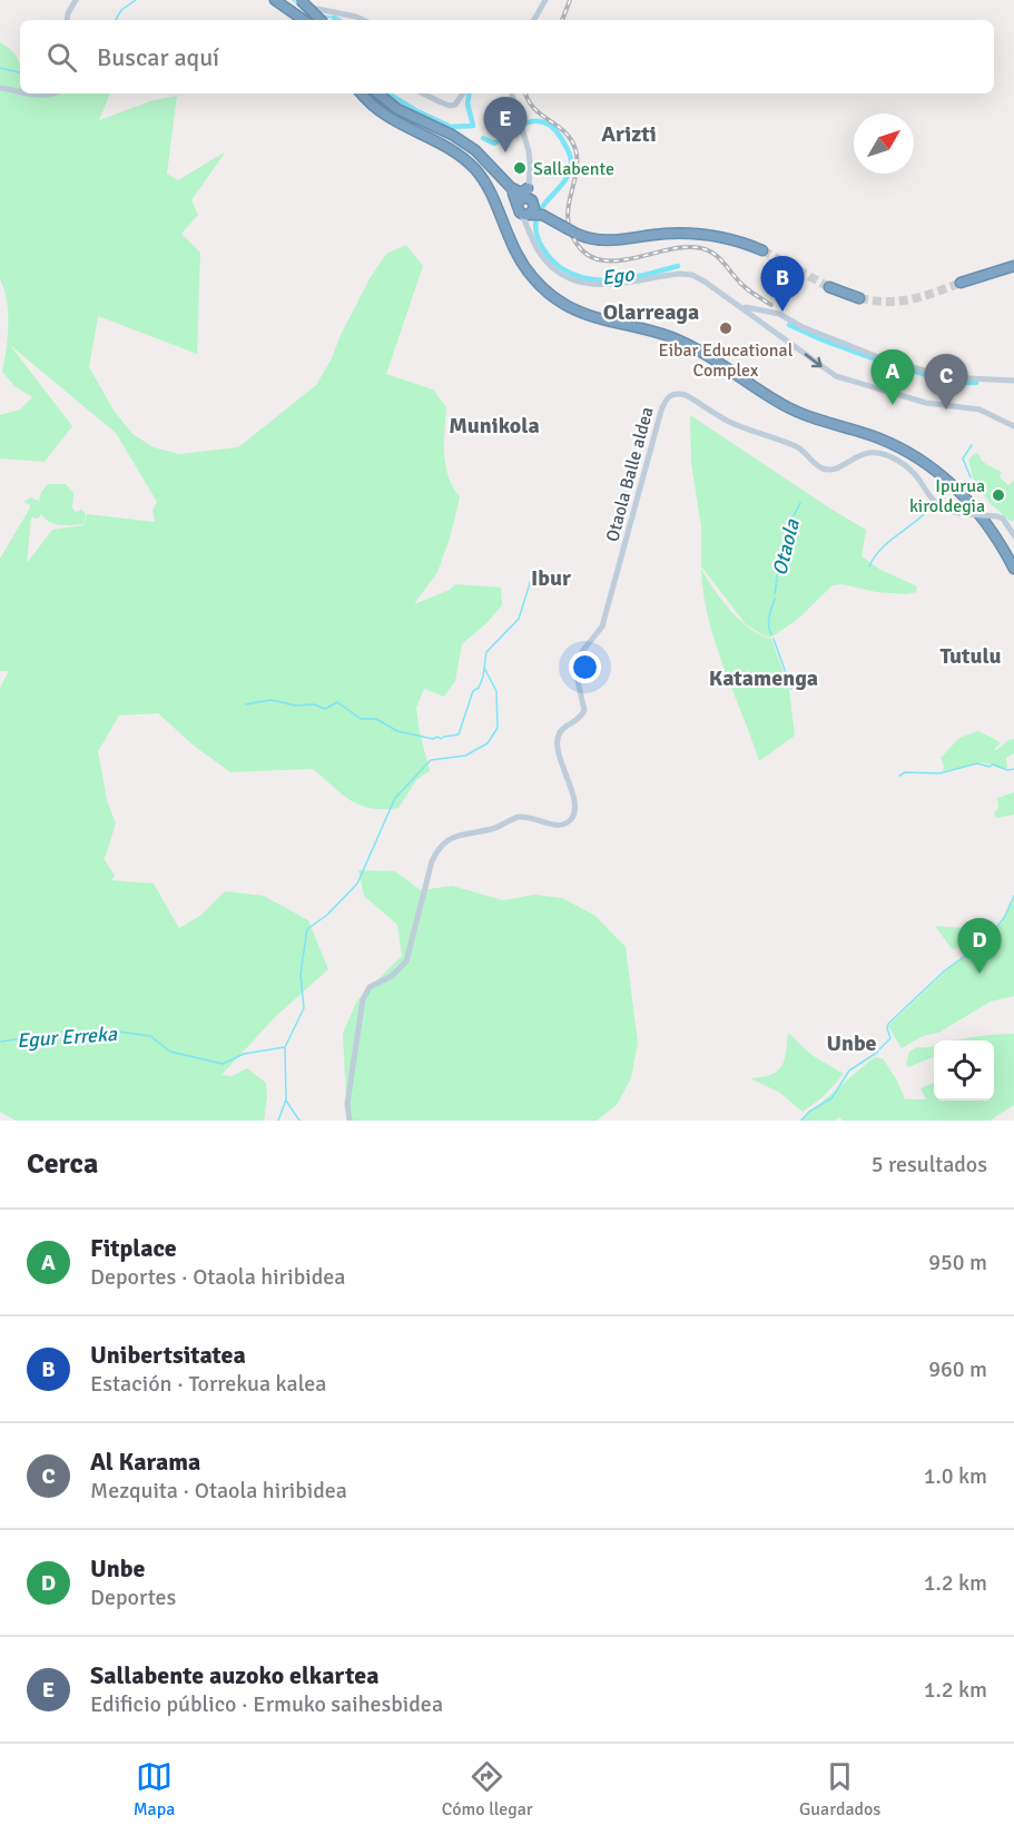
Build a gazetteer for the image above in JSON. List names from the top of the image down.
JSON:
{
  "streets": {
    "main road": ["Otaola Balle aldea"]
  },
  "districts": [
    "Arizti",
    "Olarreaga",
    "Munikola",
    "Ibur",
    "Tutulu",
    "Katamenga",
    "Unbe"
  ],
  "water": ["Ego", "Otaola", "Egur Erreka"],
  "places": ["Sallabente", "Eibar Educational Complex", "Ipurua kiroldegia"],
  "north": "top right",
  "page": {
    "search": "Buscar aquí",
    "pins": [
      "E",
      "B",
      "A",
      "C",
      "D"
    ],
    "heading": ["Cerca", "5 resultados"],
    "list": [
      {
        "mark": "A",
        "name": "Fitplace",
        "note": "Deportes · Otaola hiribidea",
        "value": "950 m"
      },
      {
        "mark": "B",
        "name": "Unibertsitatea",
        "note": "Estación · Torrekua kalea",
        "value": "960 m"
      },
      {
        "mark": "C",
        "name": "Al Karama",
        "note": "Mezquita · Otaola hiribidea",
        "value": "1.0 km"
      },
      {
        "mark": "D",
        "name": "Unbe",
        "note": "Deportes",
        "value": "1.2 km"
      },
      {
        "mark": "E",
        "name": "Sallabente auzoko elkartea",
        "note": "Edificio público · Ermuko saihesbidea",
        "value": "1.2 km"
      }
    ],
    "nav": ["Mapa", "Cómo llegar", "Guardados"]
  }
}
